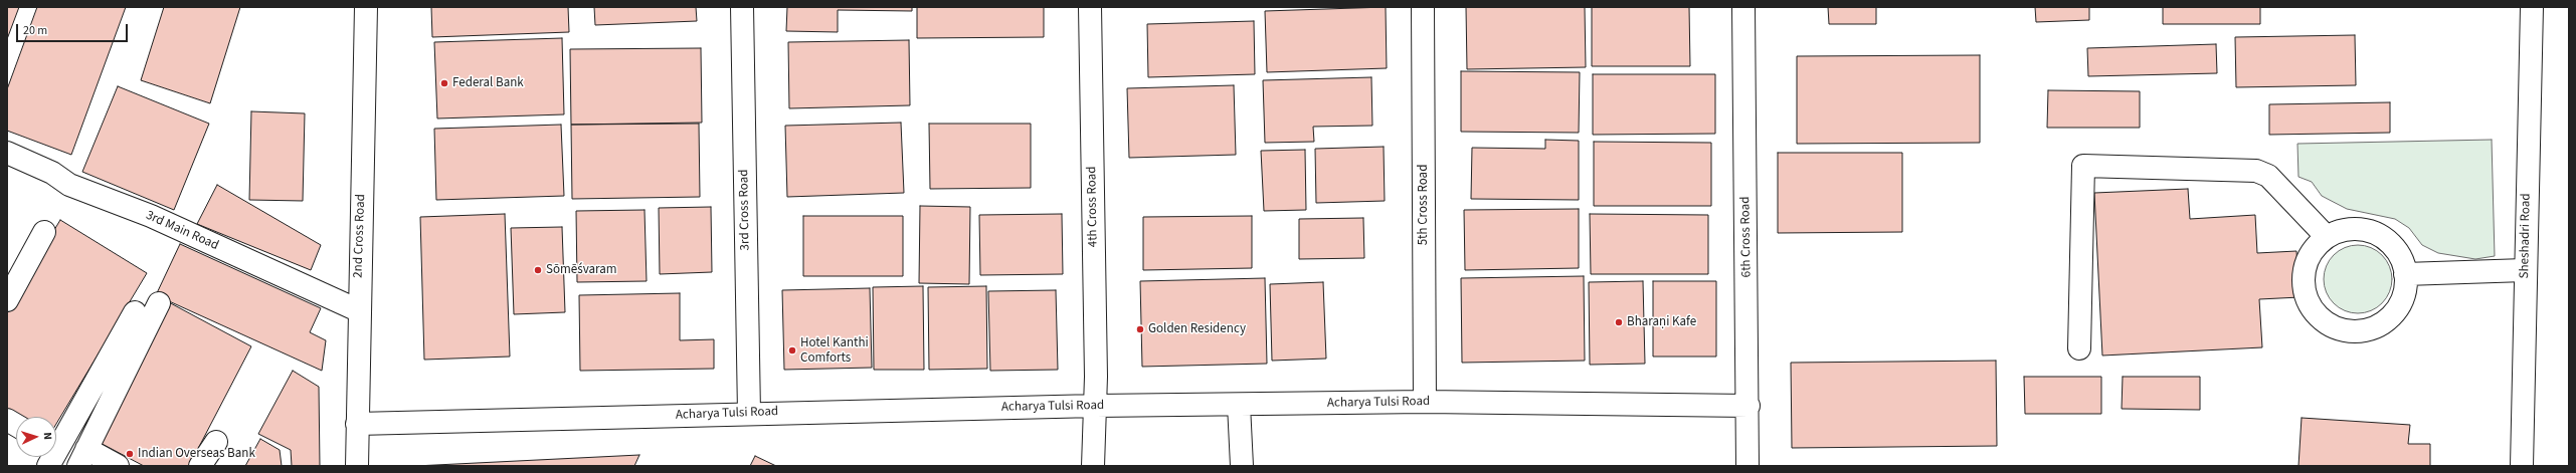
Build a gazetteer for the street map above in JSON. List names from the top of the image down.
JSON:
{
  "streets": {
    "street": [
      "5th Cross Road",
      "4th Cross Road",
      "3rd Cross Road",
      "3rd Main Road",
      "2nd Cross Road",
      "Sheshadri Road",
      "6th Cross Road",
      "Acharya Tulsi Road"
    ]
  },
  "crossings": [
    ["5th Cross Road", "Acharya Tulsi Road"],
    ["4th Cross Road", "Acharya Tulsi Road"],
    ["3rd Cross Road", "Acharya Tulsi Road"],
    ["3rd Main Road", "2nd Cross Road"],
    ["2nd Cross Road", "Acharya Tulsi Road"],
    ["6th Cross Road", "Acharya Tulsi Road"]
  ],
  "places": [
    "Federal Bank",
    "Sōmēśvaram",
    "Bharaṇi Kafe",
    "Golden Residency",
    "Hotel Kanthi Comforts",
    "Indian Overseas Bank"
  ],
  "scale_bar": "20 m",
  "north": "right"
}
